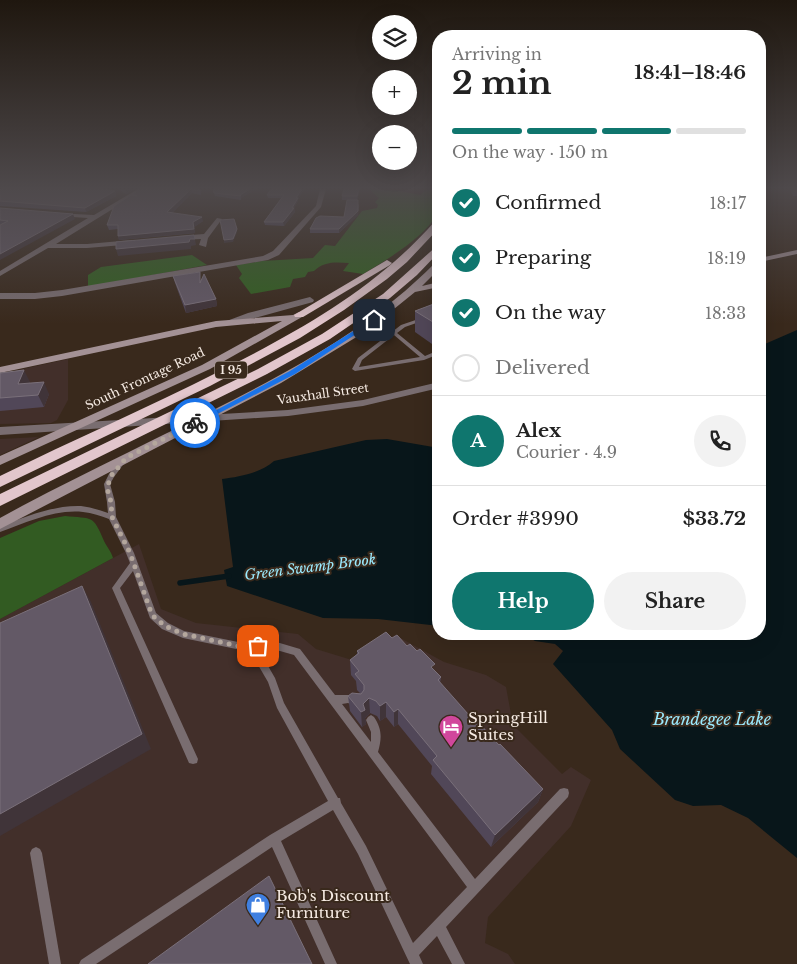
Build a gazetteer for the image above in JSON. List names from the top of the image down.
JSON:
{
  "streets": {
    "highway": ["I 95"],
    "main road": ["South Frontage Road"],
    "street": ["Vauxhall Street"]
  },
  "water": ["Green Swamp Brook", "Brandegee Lake"],
  "places": {
    "hotel": ["SpringHill Suites"],
    "shop": ["Bob's Discount Furniture"]
  },
  "page": {
    "map_buttons": ["+", "−"],
    "heading": ["2 min", "Arriving in", "18:41–18:46"],
    "panel": [
      "Alex",
      "Courier · 4.9",
      "Order #3990",
      "$33.72"
    ],
    "bar": "On the way · 150 m",
    "list": [
      ["Confirmed", "18:17"],
      ["Preparing", "18:19"],
      ["On the way", "18:33"],
      "Delivered"
    ],
    "round": "A",
    "buttons": ["Help", "Share"]
  }
}
